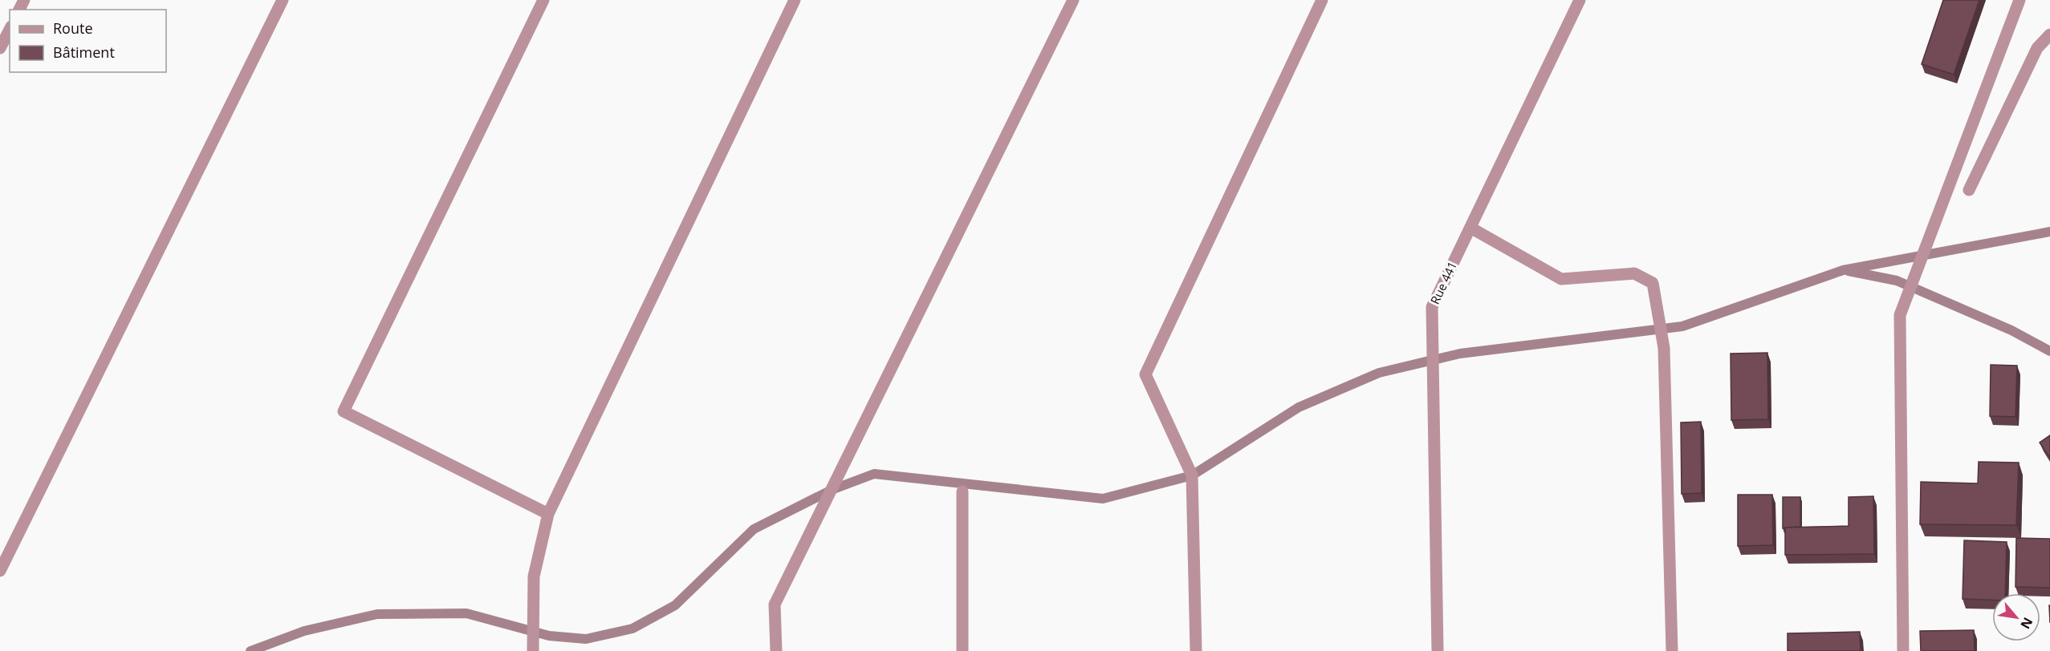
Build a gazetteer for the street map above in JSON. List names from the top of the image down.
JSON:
{
  "streets": {
    "street": ["Rue 441"]
  },
  "legend": ["Route", "Bâtiment"],
  "north": "bottom right"
}
